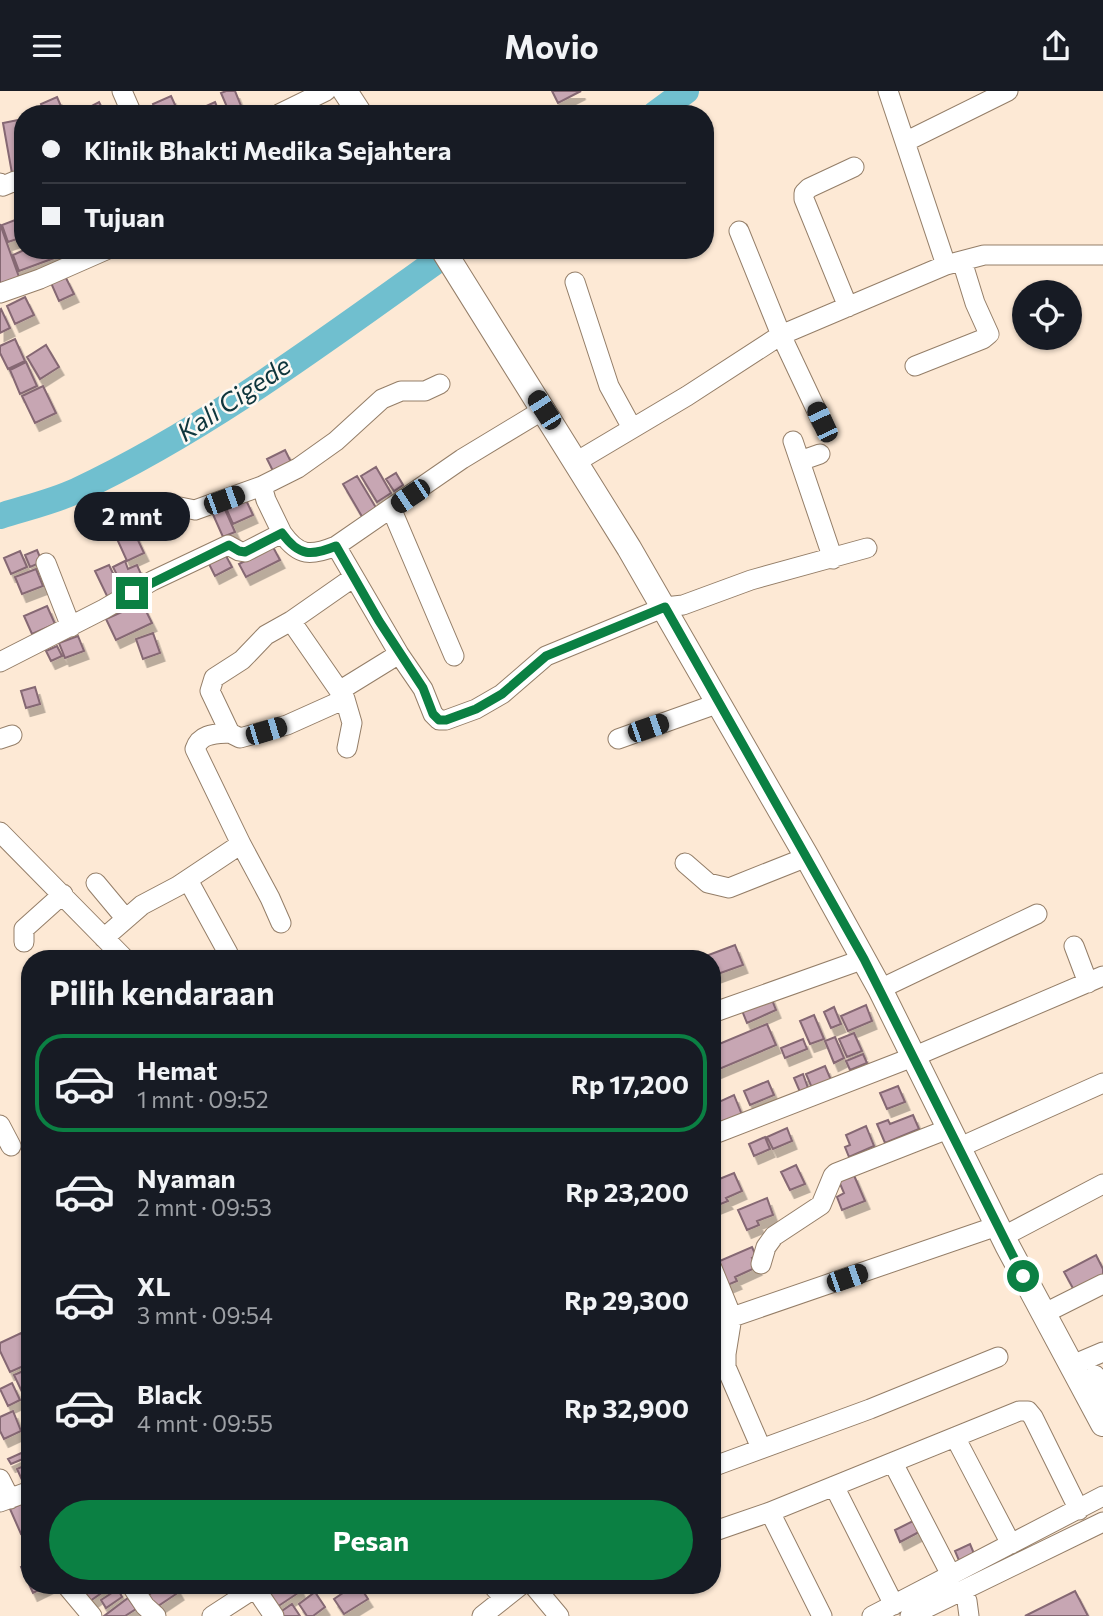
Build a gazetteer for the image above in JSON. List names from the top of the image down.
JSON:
{
  "water": ["Kali Cigede"],
  "page": {
    "header": "Movio",
    "banner": ["Klinik Bhakti Medika Sejahtera", "Tujuan"],
    "bubble": "2 mnt",
    "heading": "Pilih kendaraan",
    "list": [
      {
        "name": "Hemat",
        "note": "1 mnt · 09:52",
        "value": "Rp 17,200"
      },
      {
        "name": "Nyaman",
        "note": "2 mnt · 09:53",
        "value": "Rp 23,200"
      },
      {
        "name": "XL",
        "note": "3 mnt · 09:54",
        "value": "Rp 29,300"
      },
      {
        "name": "Black",
        "note": "4 mnt · 09:55",
        "value": "Rp 32,900"
      }
    ],
    "buttons": "Pesan"
  }
}
